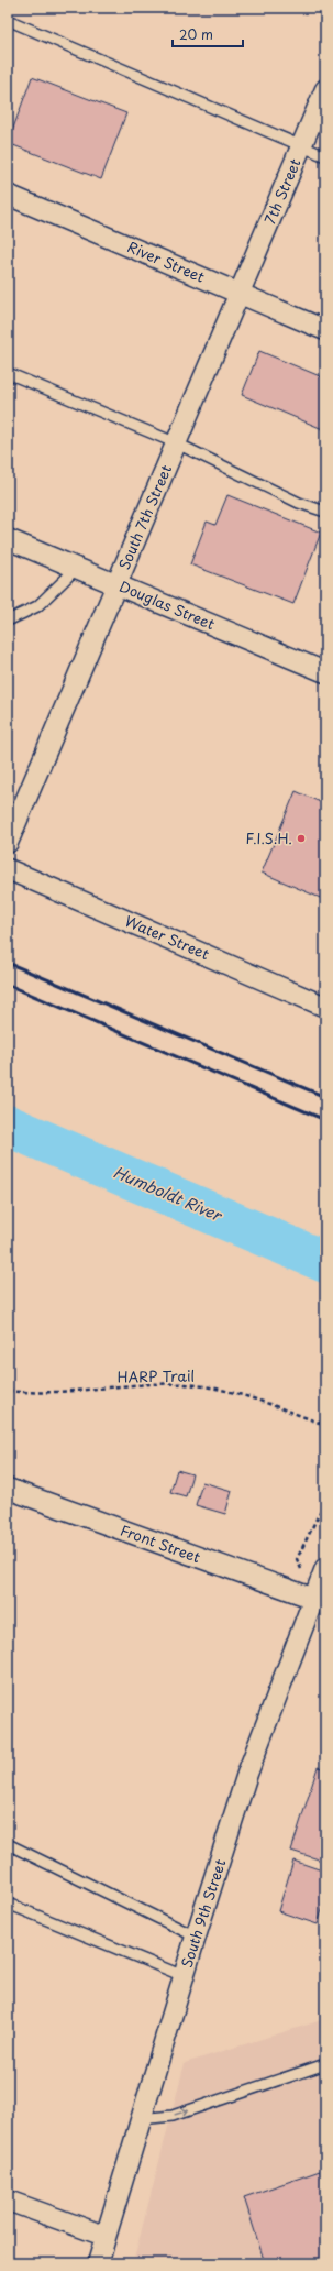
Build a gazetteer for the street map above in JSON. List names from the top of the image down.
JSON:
{
  "streets": {
    "street": [
      "7th Street",
      "River Street",
      "South 7th Street",
      "Douglas Street",
      "Water Street",
      "Front Street",
      "South 9th Street"
    ],
    "path": ["HARP Trail"]
  },
  "crossings": [
    ["7th Street", "River Street"],
    ["7th Street", "South 7th Street"],
    ["River Street", "South 7th Street"],
    ["South 7th Street", "Douglas Street"],
    ["Front Street", "South 9th Street"]
  ],
  "water": ["Humboldt River"],
  "places": ["F.I.S.H."],
  "scale_bar": "20 m"
}
